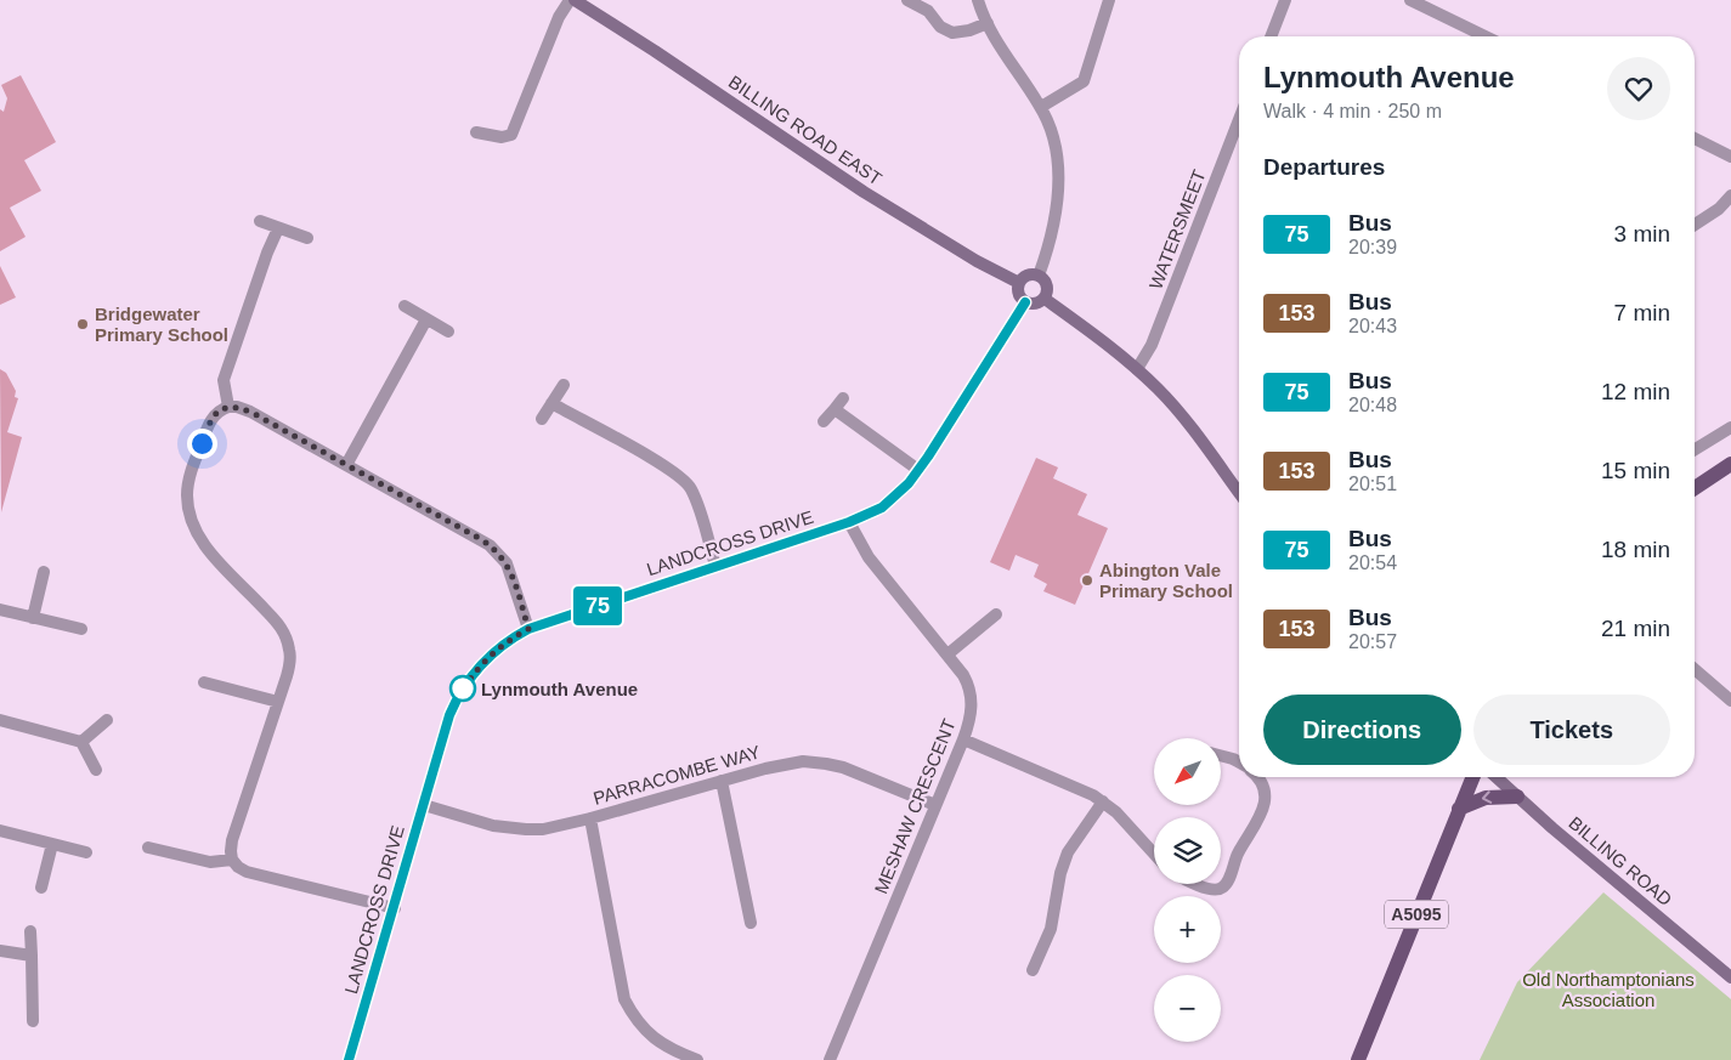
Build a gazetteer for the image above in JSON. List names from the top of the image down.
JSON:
{
  "streets": {
    "main road": ["A5095"],
    "street": [
      "BILLING ROAD EAST",
      "WATERSMEET",
      "LANDCROSS DRIVE",
      "PARRACOMBE WAY",
      "MESHAW CRESCENT",
      "BILLING ROAD"
    ]
  },
  "crossings": [
    ["BILLING ROAD EAST", "LANDCROSS DRIVE"],
    ["LANDCROSS DRIVE", "PARRACOMBE WAY"],
    ["LANDCROSS DRIVE", "MESHAW CRESCENT"],
    ["PARRACOMBE WAY", "MESHAW CRESCENT"]
  ],
  "parks": ["Old Northamptonians Association"],
  "places": ["Bridgewater Primary School", "Abington Vale Primary School", "Lynmouth Avenue"],
  "lines": ["bus line 75"],
  "north": "bottom left",
  "page": {
    "on_map": "75",
    "heading": [
      ["Lynmouth Avenue", "Walk · 4 min · 250 m"],
      "Departures"
    ],
    "list": [
      {
        "mark": "75",
        "name": "Bus",
        "note": "20:39",
        "value": "3 min"
      },
      {
        "mark": "153",
        "name": "Bus",
        "note": "20:43",
        "value": "7 min"
      },
      {
        "mark": "75",
        "name": "Bus",
        "note": "20:48",
        "value": "12 min"
      },
      {
        "mark": "153",
        "name": "Bus",
        "note": "20:51",
        "value": "15 min"
      },
      {
        "mark": "75",
        "name": "Bus",
        "note": "20:54",
        "value": "18 min"
      },
      {
        "mark": "153",
        "name": "Bus",
        "note": "20:57",
        "value": "21 min"
      }
    ],
    "buttons": ["Directions", "Tickets"],
    "map_buttons": ["+", "−"]
  }
}
